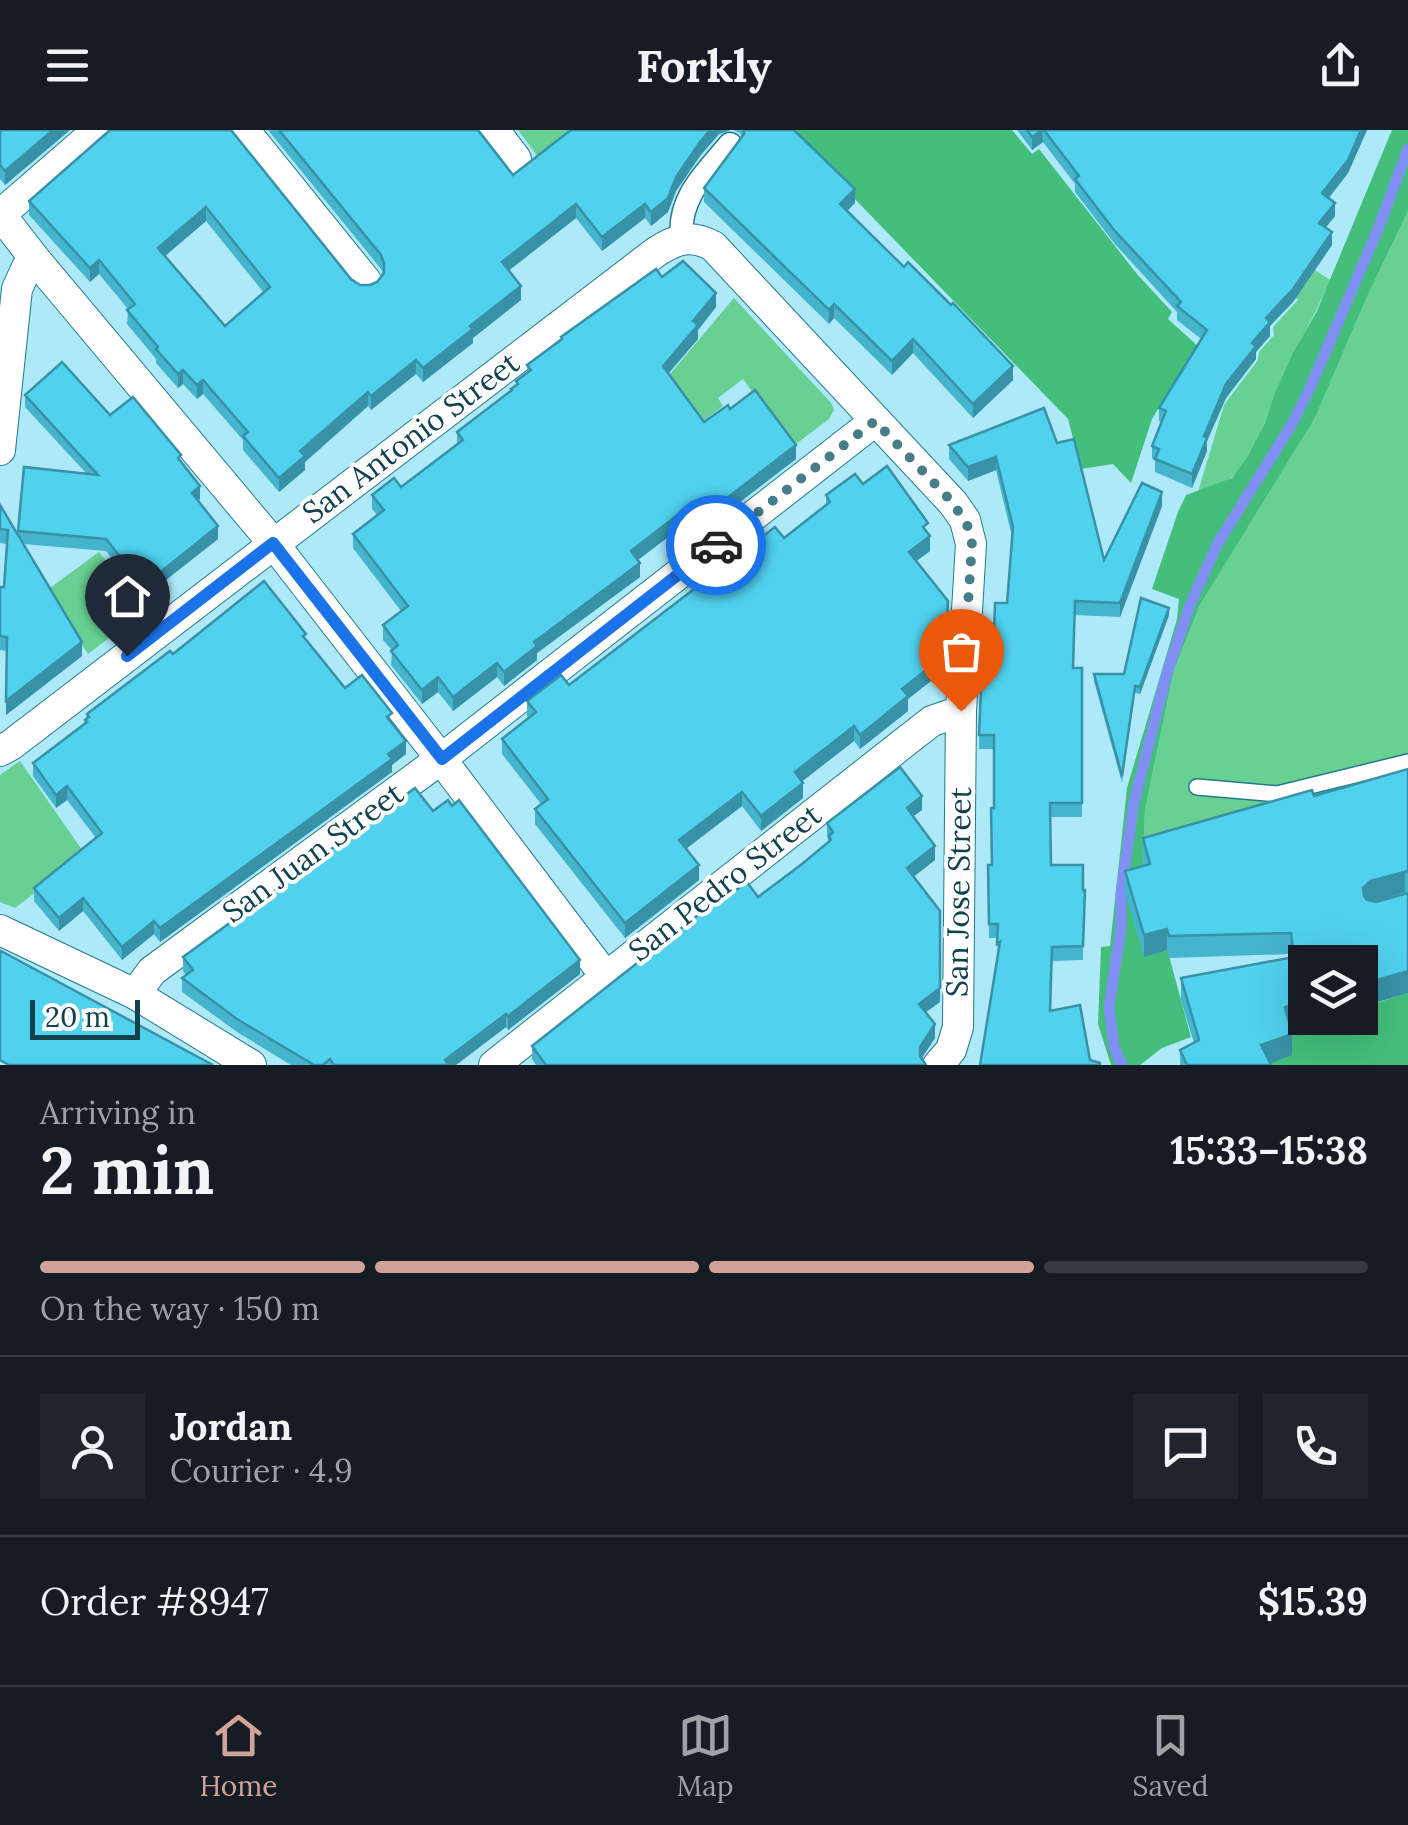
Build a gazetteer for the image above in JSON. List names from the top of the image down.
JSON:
{
  "streets": {
    "street": [
      "San Antonio Street",
      "San Juan Street",
      "San Pedro Street",
      "San Jose Street"
    ]
  },
  "crossings": [
    ["San Antonio Street", "San Jose Street"],
    ["San Juan Street", "San Jose Street"],
    ["San Pedro Street", "San Jose Street"]
  ],
  "scale_bar": "20 m",
  "page": {
    "header": "Forkly",
    "scale": "20 m",
    "heading": ["2 min", "Arriving in", "15:33–15:38"],
    "panel": [
      "Jordan",
      "Courier · 4.9",
      "Order #8947",
      "$15.39"
    ],
    "bar": "On the way · 150 m",
    "tabs": ["Home", "Map", "Saved"]
  }
}
